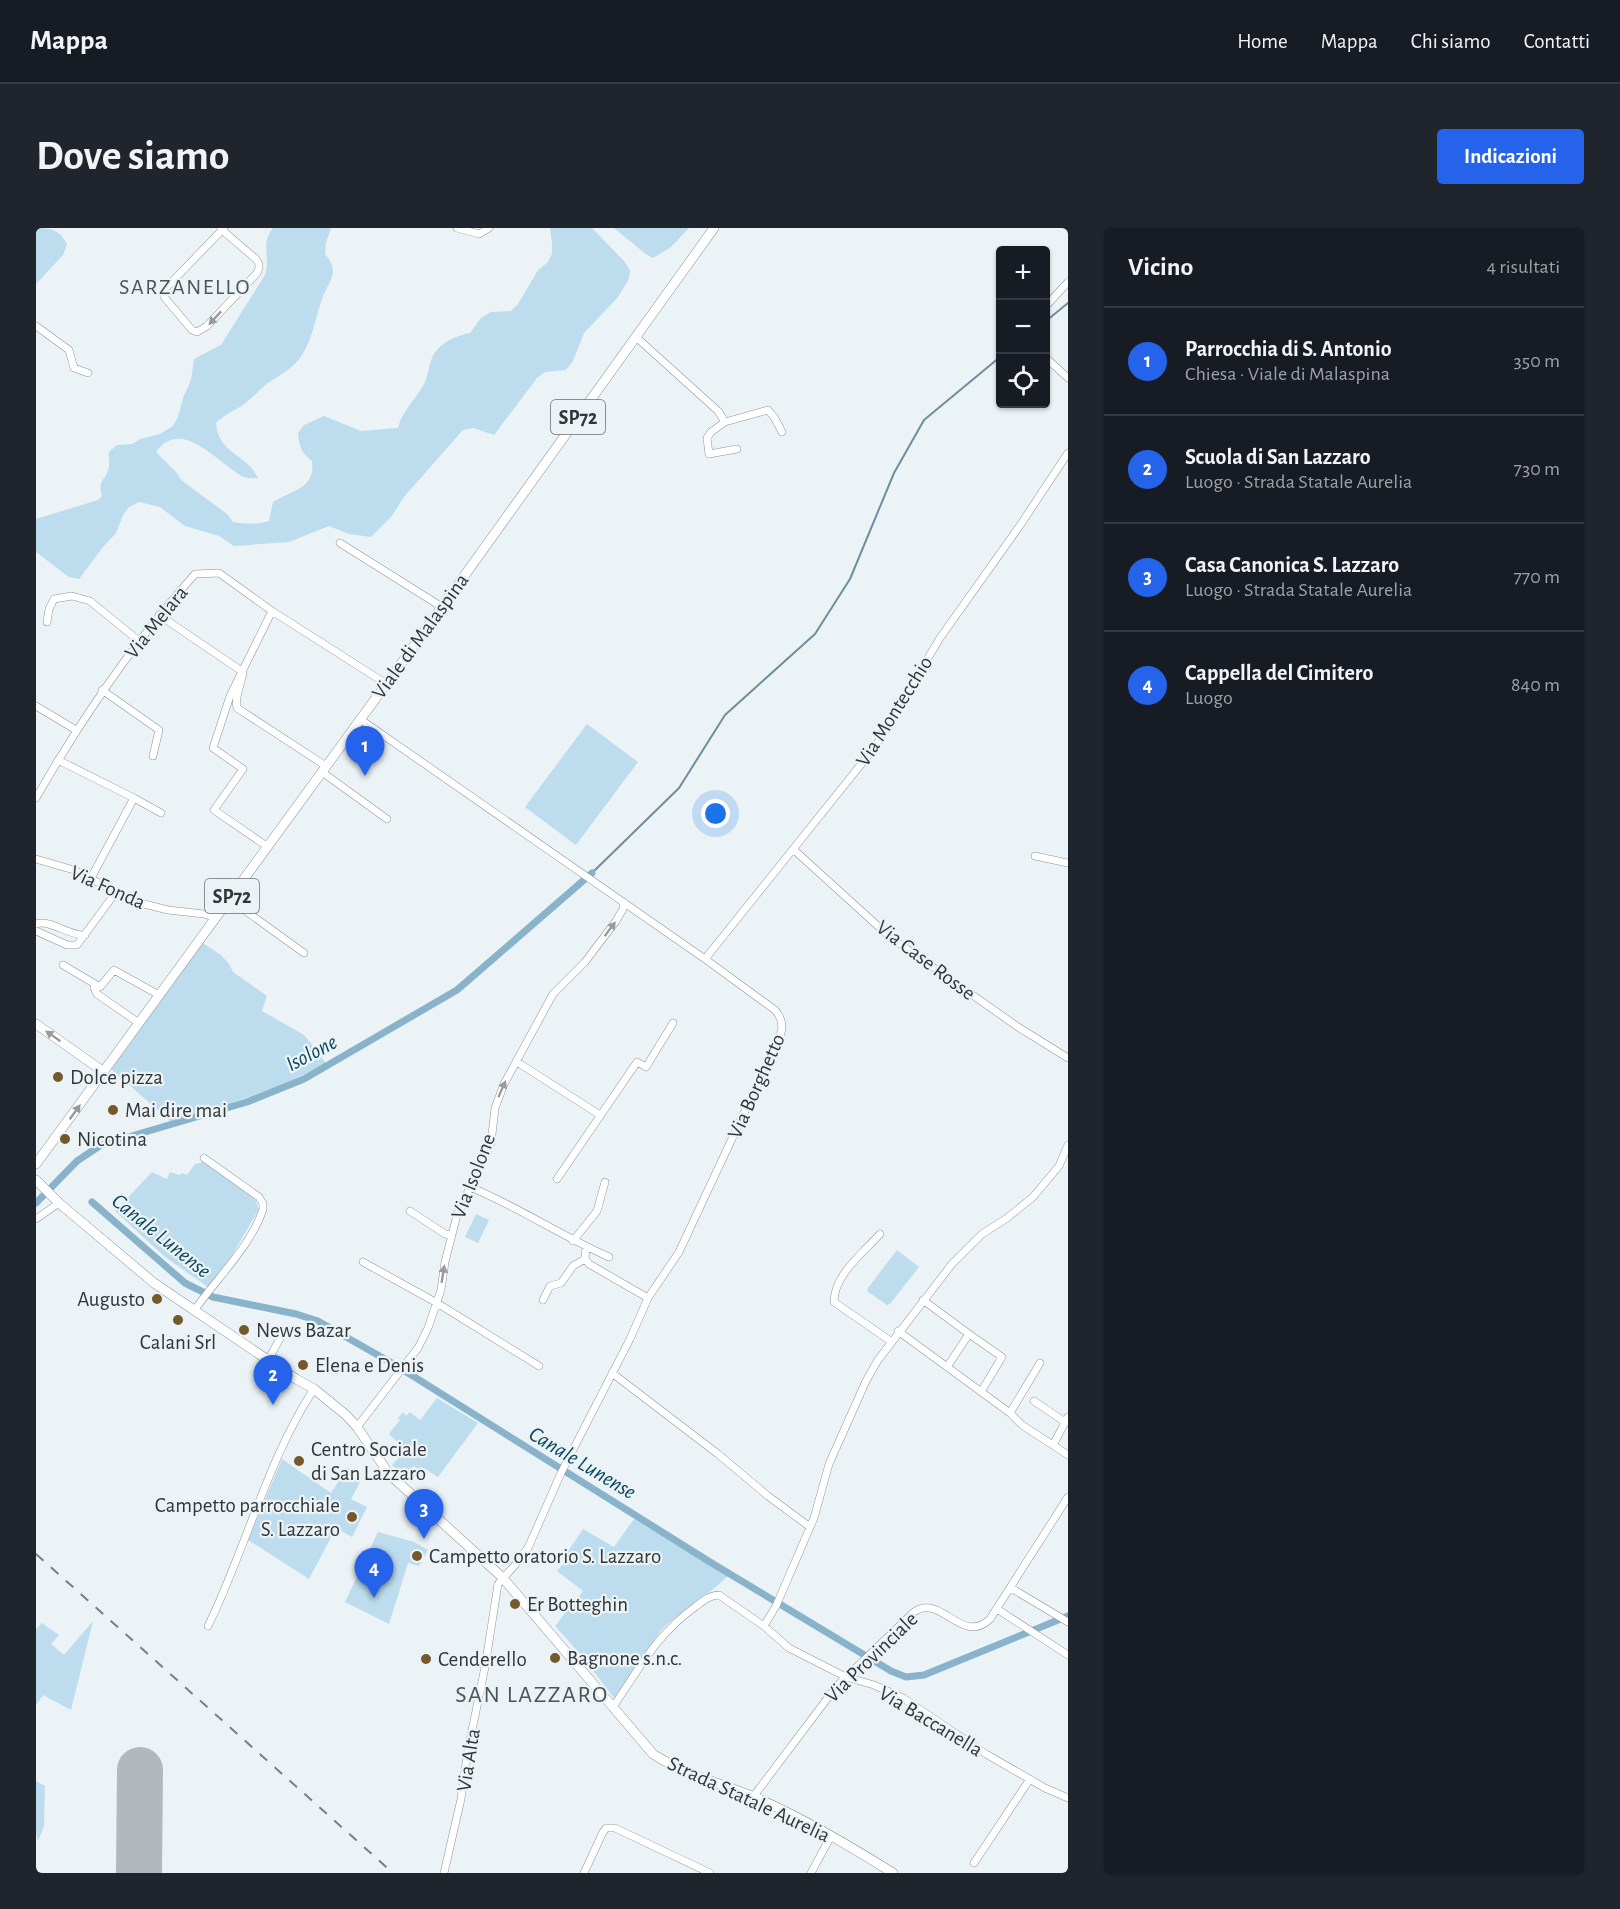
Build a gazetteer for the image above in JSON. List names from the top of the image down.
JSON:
{
  "streets": {
    "main road": ["SP72", "Viale di Malaspina", "Strada Statale Aurelia"],
    "street": [
      "Via Melara",
      "Via Montecchio",
      "Via Fonda",
      "Via Case Rosse",
      "Via Borghetto",
      "Via Isolone",
      "Via Provinciale",
      "Via Baccanella",
      "Via Alta"
    ]
  },
  "crossings": [
    ["SP72", "Viale di Malaspina"],
    ["Via Melara", "Viale di Malaspina"],
    ["Viale di Malaspina", "Via Fonda"],
    ["Viale di Malaspina", "Via Borghetto"],
    ["Via Montecchio", "Via Case Rosse"],
    ["Via Montecchio", "Via Borghetto"],
    ["Via Borghetto", "Via Isolone"],
    ["Via Borghetto", "Via Alta"],
    ["Via Borghetto", "Strada Statale Aurelia"],
    ["Via Isolone", "Strada Statale Aurelia"],
    ["Via Provinciale", "Via Baccanella"],
    ["Via Provinciale", "Strada Statale Aurelia"],
    ["Via Alta", "Strada Statale Aurelia"]
  ],
  "one_way": ["Via Isolone"],
  "districts": ["SARZANELLO", "SAN LAZZARO"],
  "water": ["Isolone", "Canale Lunense"],
  "places": [
    "Dolce pizza",
    "Mai dire mai",
    "Nicotina",
    "Augusto",
    "Calani Srl",
    "News Bazar",
    "Elena e Denis",
    "Centro Sociale di San Lazzaro",
    "Campetto parrocchiale S. Lazzaro",
    "Campetto oratorio S. Lazzaro",
    "Er Botteghin",
    "Bagnone s.n.c.",
    "Cenderello"
  ],
  "page": {
    "header": "Mappa",
    "nav": [
      "Home",
      "Mappa",
      "Chi siamo",
      "Contatti"
    ],
    "buttons": "Indicazioni",
    "title": "Dove siamo",
    "heading": ["Vicino", "4 risultati"],
    "map_buttons": ["+", "−"],
    "list": [
      {
        "mark": "1",
        "name": "Parrocchia di S. Antonio",
        "note": "Chiesa · Viale di Malaspina",
        "value": "350 m"
      },
      {
        "mark": "2",
        "name": "Scuola di San Lazzaro",
        "note": "Luogo · Strada Statale Aurelia",
        "value": "730 m"
      },
      {
        "mark": "3",
        "name": "Casa Canonica S. Lazzaro",
        "note": "Luogo · Strada Statale Aurelia",
        "value": "770 m"
      },
      {
        "mark": "4",
        "name": "Cappella del Cimitero",
        "note": "Luogo",
        "value": "840 m"
      }
    ],
    "pins": [
      "1",
      "2",
      "3",
      "4"
    ]
  }
}
